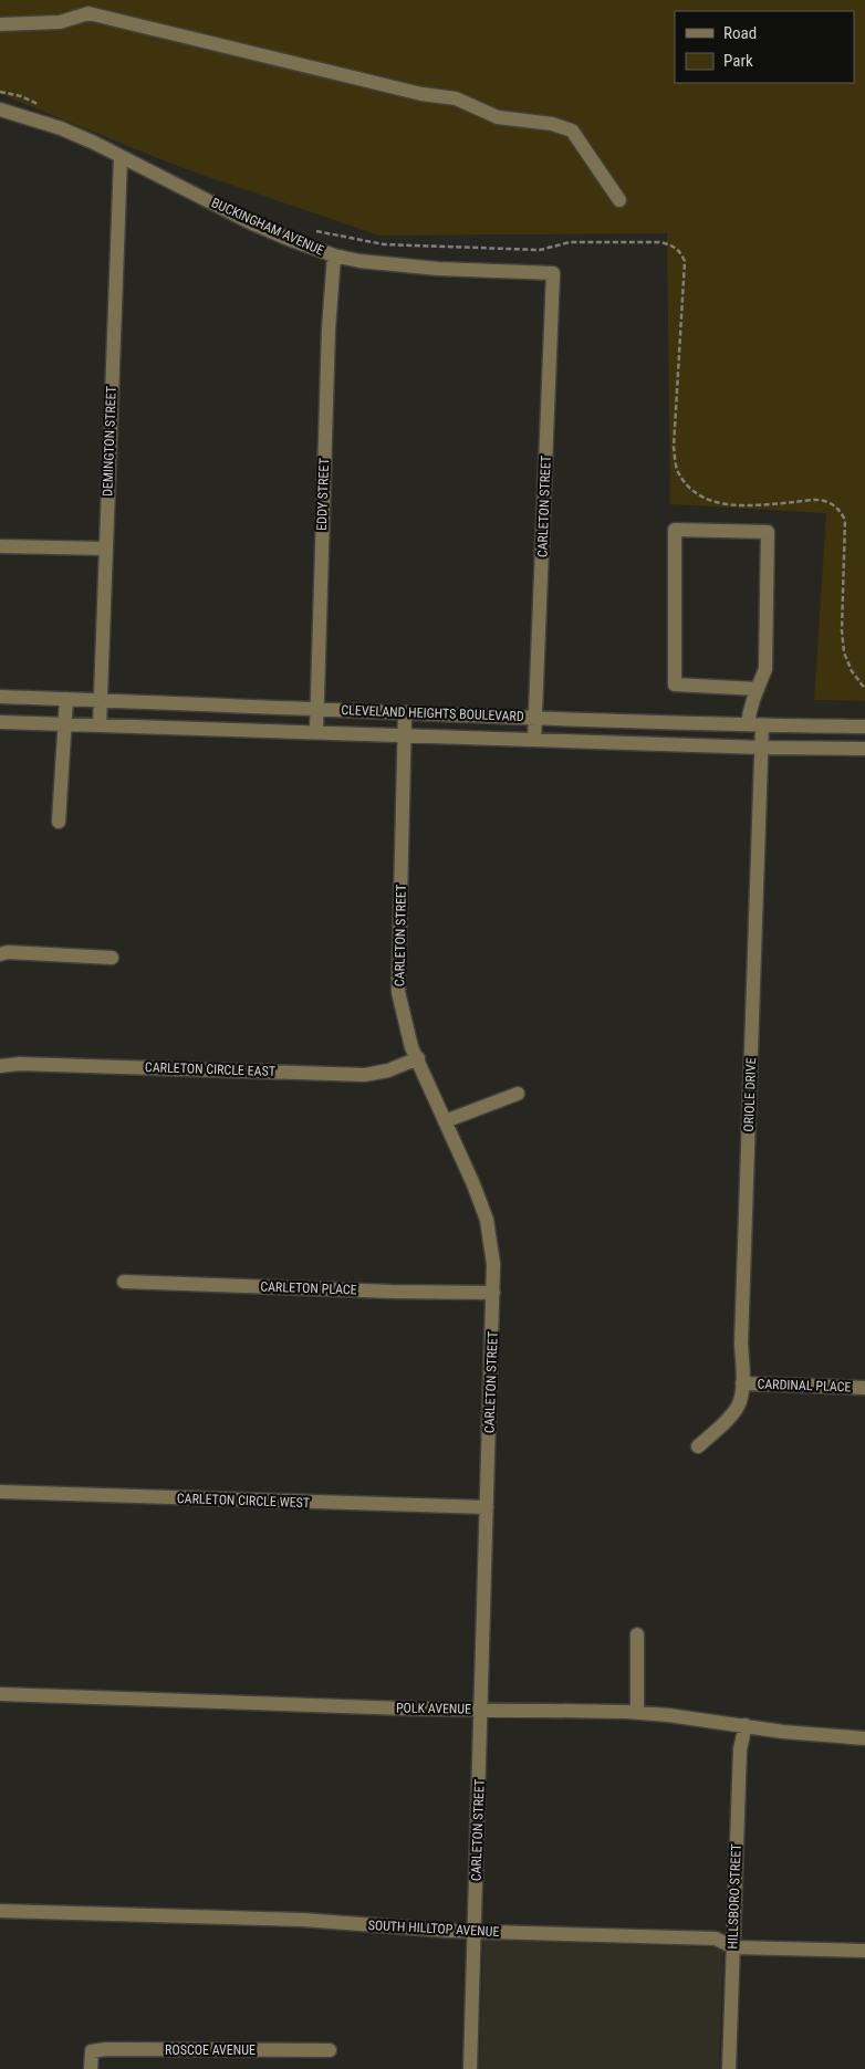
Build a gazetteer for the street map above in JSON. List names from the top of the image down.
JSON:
{
  "streets": {
    "street": [
      "BUCKINGHAM AVENUE",
      "DEMINGTON STREET",
      "EDDY STREET",
      "CARLETON STREET",
      "CLEVELAND HEIGHTS BOULEVARD",
      "CARLETON CIRCLE EAST",
      "ORIOLE DRIVE",
      "CARLETON PLACE",
      "CARDINAL PLACE",
      "CARLETON CIRCLE WEST",
      "POLK AVENUE",
      "HILLSBORO STREET",
      "SOUTH HILLTOP AVENUE",
      "ROSCOE AVENUE"
    ]
  },
  "crossings": [
    ["BUCKINGHAM AVENUE", "DEMINGTON STREET"],
    ["BUCKINGHAM AVENUE", "EDDY STREET"],
    ["BUCKINGHAM AVENUE", "CARLETON STREET"],
    ["DEMINGTON STREET", "CLEVELAND HEIGHTS BOULEVARD"],
    ["EDDY STREET", "CLEVELAND HEIGHTS BOULEVARD"],
    ["CARLETON STREET", "CLEVELAND HEIGHTS BOULEVARD"],
    ["CARLETON STREET", "CARLETON CIRCLE EAST"],
    ["CARLETON STREET", "CARLETON PLACE"],
    ["CARLETON STREET", "CARLETON CIRCLE WEST"],
    ["CARLETON STREET", "POLK AVENUE"],
    ["CARLETON STREET", "SOUTH HILLTOP AVENUE"],
    ["CLEVELAND HEIGHTS BOULEVARD", "ORIOLE DRIVE"],
    ["ORIOLE DRIVE", "CARDINAL PLACE"],
    ["POLK AVENUE", "HILLSBORO STREET"],
    ["HILLSBORO STREET", "SOUTH HILLTOP AVENUE"]
  ],
  "legend": ["Road", "Park"]
}
